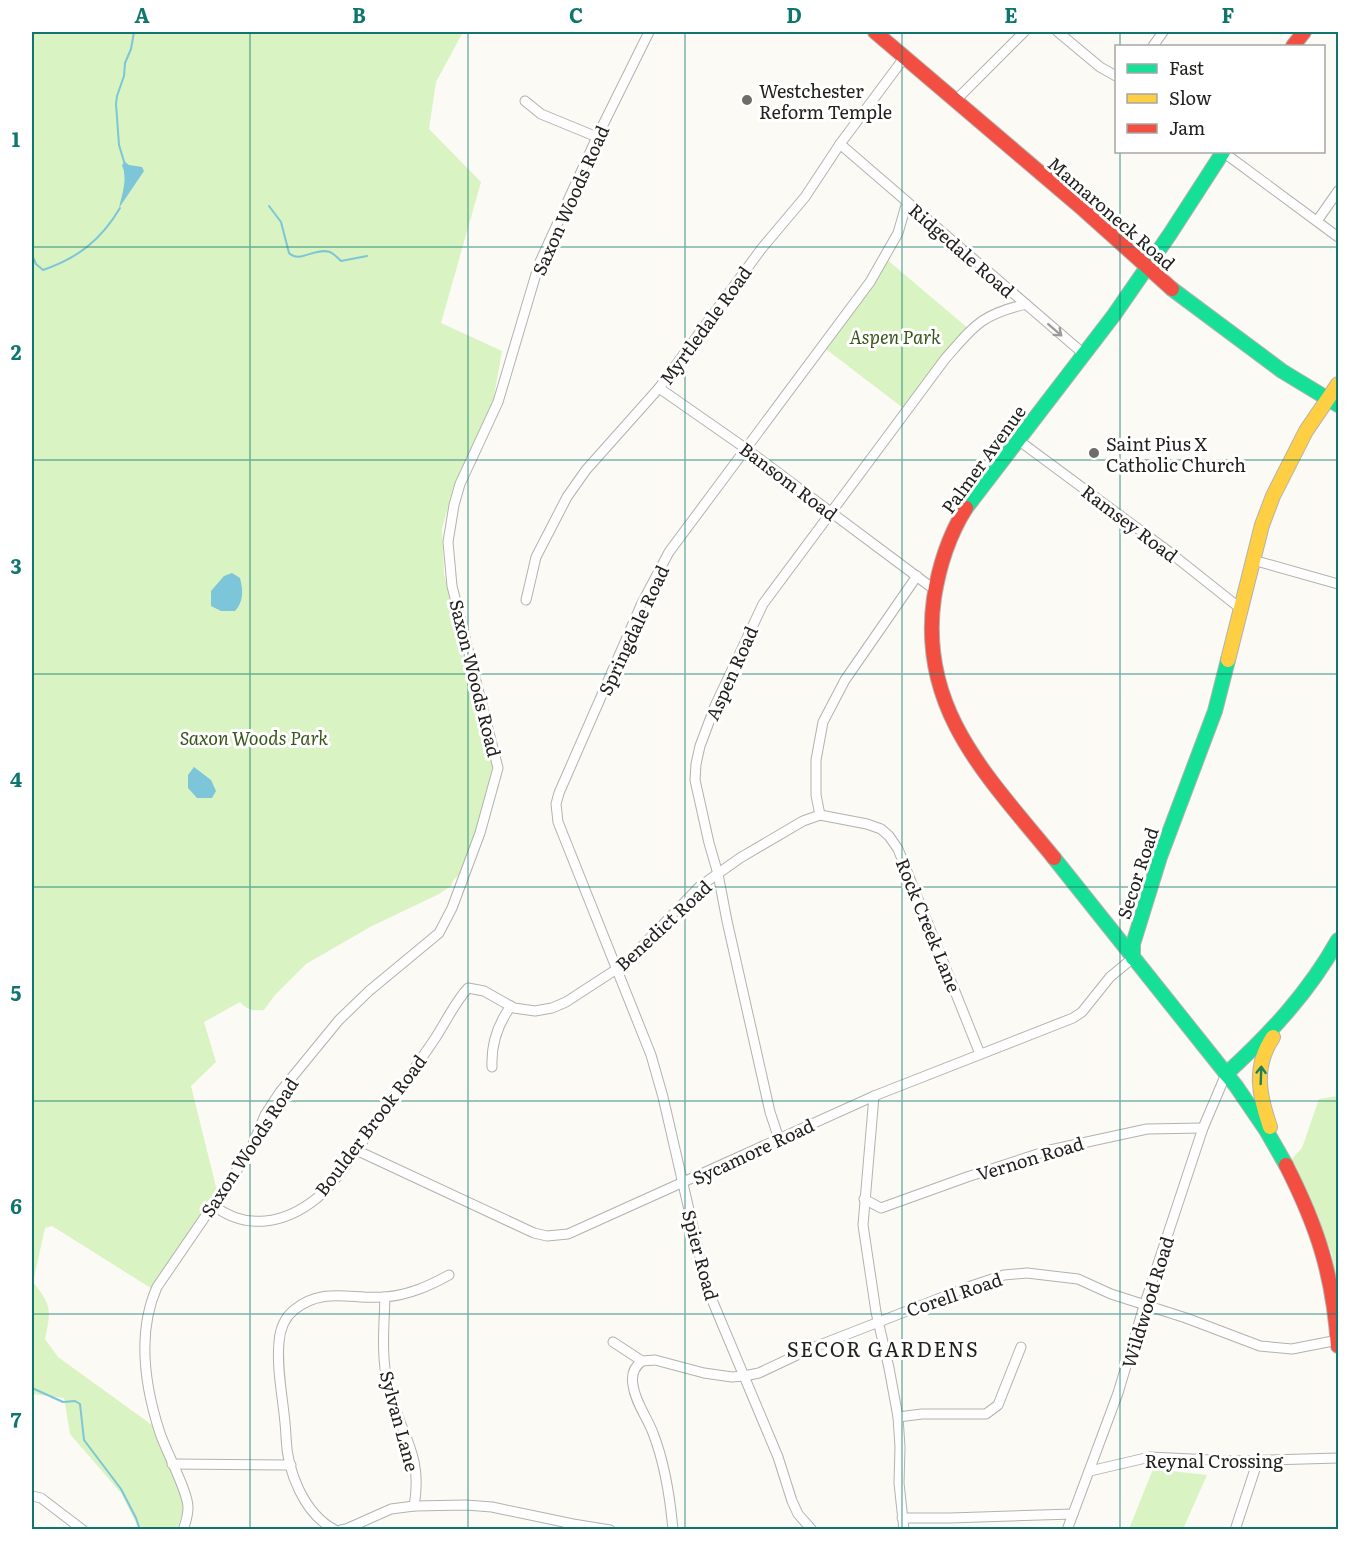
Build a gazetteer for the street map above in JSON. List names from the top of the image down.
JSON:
{
  "streets": {
    "main road": ["Mamaroneck Road", "Palmer Avenue", "Secor Road"],
    "street": [
      "Saxon Woods Road",
      "Ridgedale Road",
      "Myrtledale Road",
      "Bansom Road",
      "Ramsey Road",
      "Springdale Road",
      "Aspen Road",
      "Benedict Road",
      "Rock Creek Lane",
      "Boulder Brook Road",
      "Sycamore Road",
      "Vernon Road",
      "Spier Road",
      "Corell Road",
      "Wildwood Road",
      "Sylvan Lane",
      "Reynal Crossing"
    ]
  },
  "crossings": [
    ["Saxon Woods Road", "Boulder Brook Road"],
    ["Mamaroneck Road", "Myrtledale Road"],
    ["Mamaroneck Road", "Palmer Avenue"],
    ["Mamaroneck Road", "Secor Road"],
    ["Ridgedale Road", "Myrtledale Road"],
    ["Ridgedale Road", "Palmer Avenue"],
    ["Ridgedale Road", "Springdale Road"],
    ["Ridgedale Road", "Aspen Road"],
    ["Myrtledale Road", "Bansom Road"],
    ["Palmer Avenue", "Ramsey Road"],
    ["Palmer Avenue", "Secor Road"],
    ["Palmer Avenue", "Sycamore Road"],
    ["Bansom Road", "Springdale Road"],
    ["Bansom Road", "Aspen Road"],
    ["Ramsey Road", "Secor Road"],
    ["Springdale Road", "Benedict Road"],
    ["Springdale Road", "Spier Road"],
    ["Aspen Road", "Benedict Road"],
    ["Aspen Road", "Sycamore Road"],
    ["Secor Road", "Sycamore Road"],
    ["Benedict Road", "Rock Creek Lane"],
    ["Benedict Road", "Boulder Brook Road"],
    ["Benedict Road", "Spier Road"],
    ["Rock Creek Lane", "Sycamore Road"],
    ["Boulder Brook Road", "Sycamore Road"],
    ["Sycamore Road", "Spier Road"],
    ["Vernon Road", "Wildwood Road"],
    ["Spier Road", "Corell Road"],
    ["Corell Road", "Wildwood Road"],
    ["Wildwood Road", "Reynal Crossing"]
  ],
  "districts": ["SECOR GARDENS"],
  "parks": ["Aspen Park", "Saxon Woods Park"],
  "places": ["Westchester Reform Temple", "Saint Pius X Catholic Church"],
  "legend": ["Fast", "Slow", "Jam"],
  "grid": {
    "columns": [
      "A",
      "B",
      "C",
      "D",
      "E",
      "F"
    ],
    "rows": [
      "1",
      "2",
      "3",
      "4",
      "5",
      "6",
      "7"
    ]
  }
}
